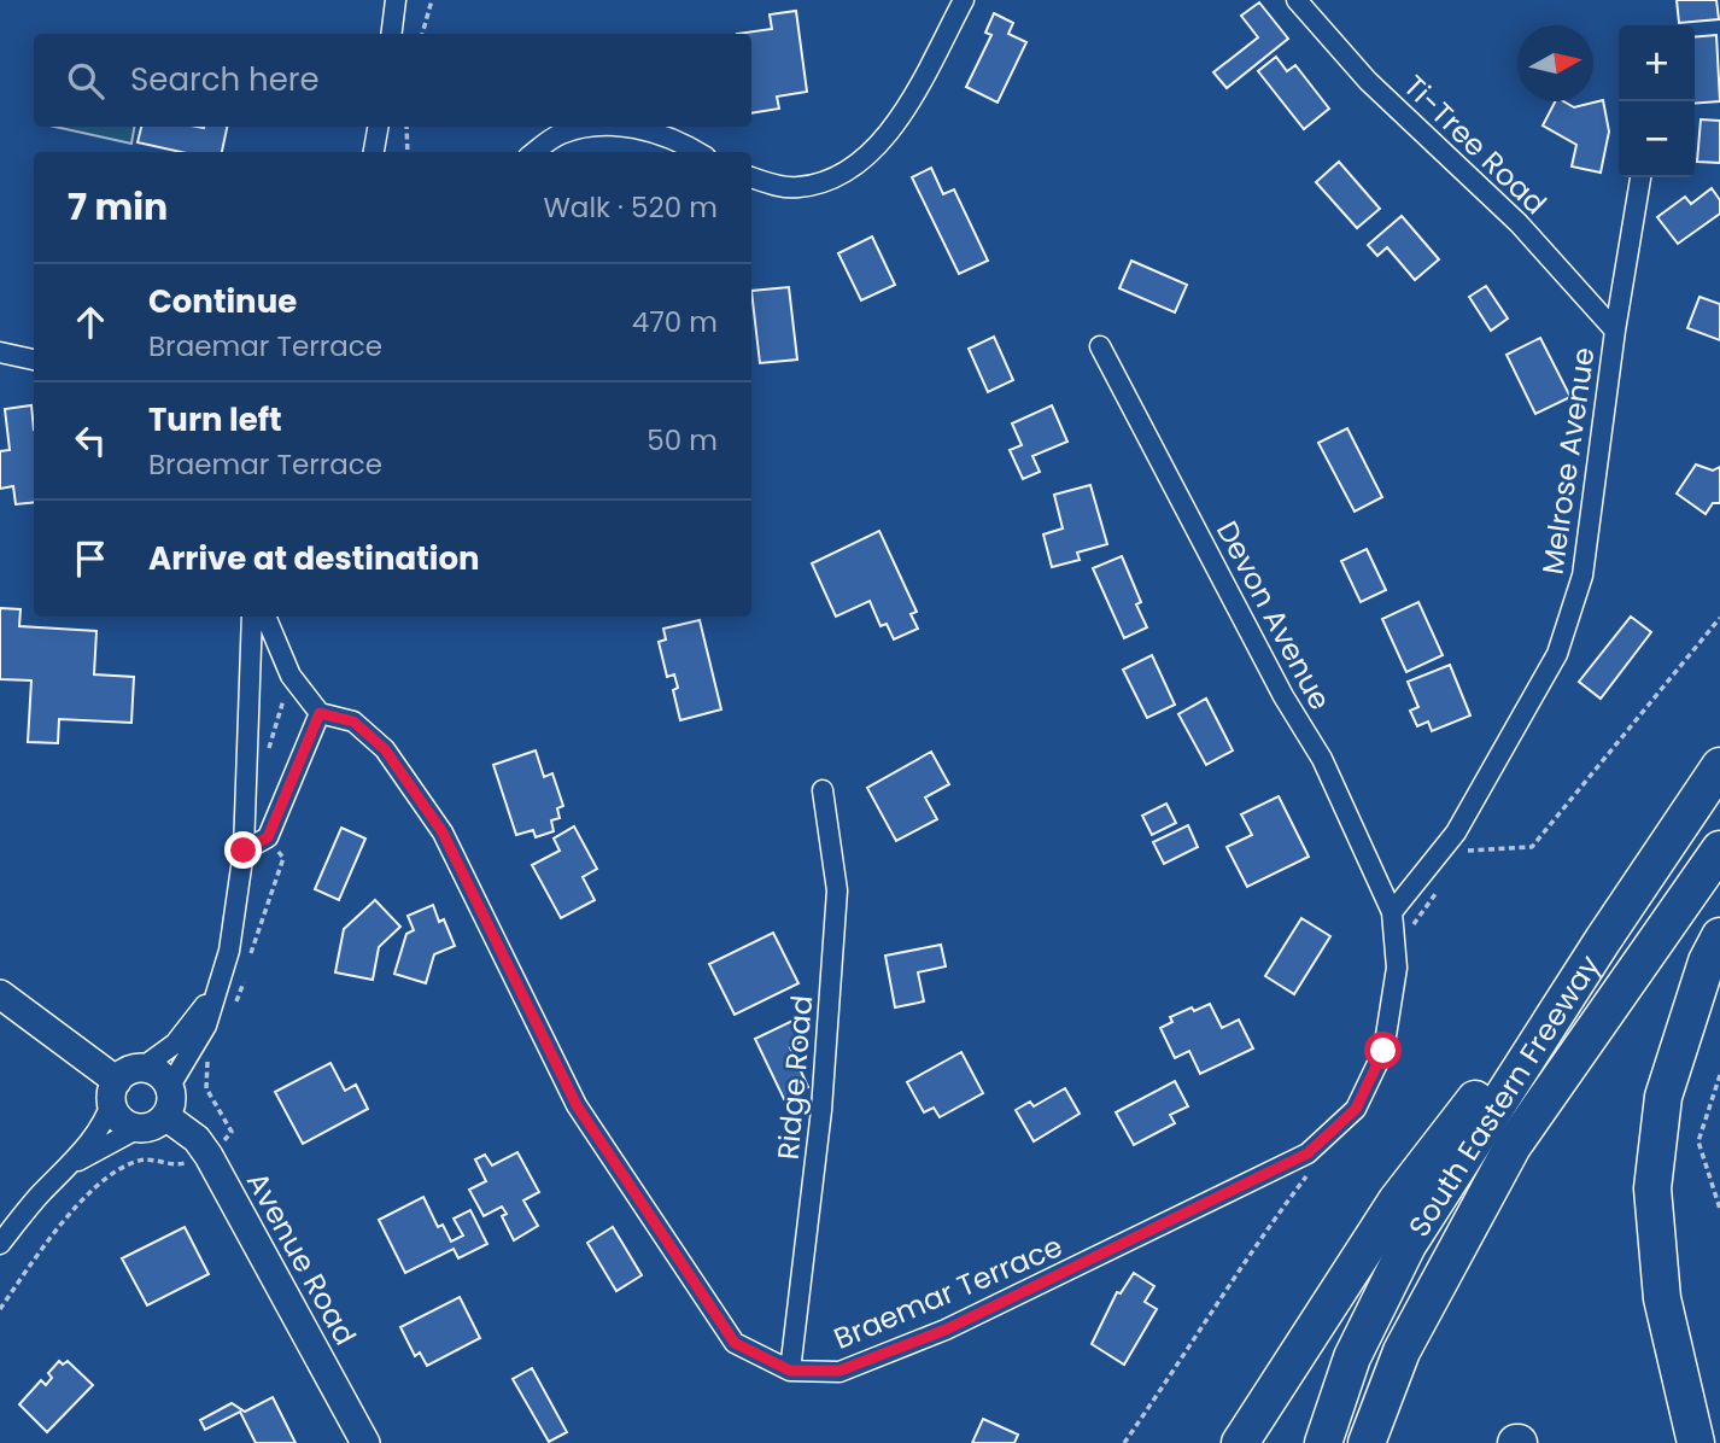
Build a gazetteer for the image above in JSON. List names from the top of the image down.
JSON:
{
  "streets": {
    "highway": ["South Eastern Freeway"],
    "street": [
      "Ti-Tree Road",
      "Melrose Avenue",
      "Devon Avenue",
      "Ridge Road",
      "Avenue Road",
      "Braemar Terrace"
    ]
  },
  "crossings": [
    ["Ti-Tree Road", "Melrose Avenue"],
    ["Melrose Avenue", "Devon Avenue"],
    ["Melrose Avenue", "Braemar Terrace"],
    ["Devon Avenue", "Braemar Terrace"],
    ["Ridge Road", "Braemar Terrace"]
  ],
  "north": "right",
  "page": {
    "map_buttons": ["+", "−"],
    "search": "Search here",
    "heading": ["7 min", "Walk · 520 m"],
    "list": [
      ["Continue", "Braemar Terrace", "470 m"],
      ["Turn left", "Braemar Terrace", "50 m"],
      "Arrive at destination"
    ]
  }
}
